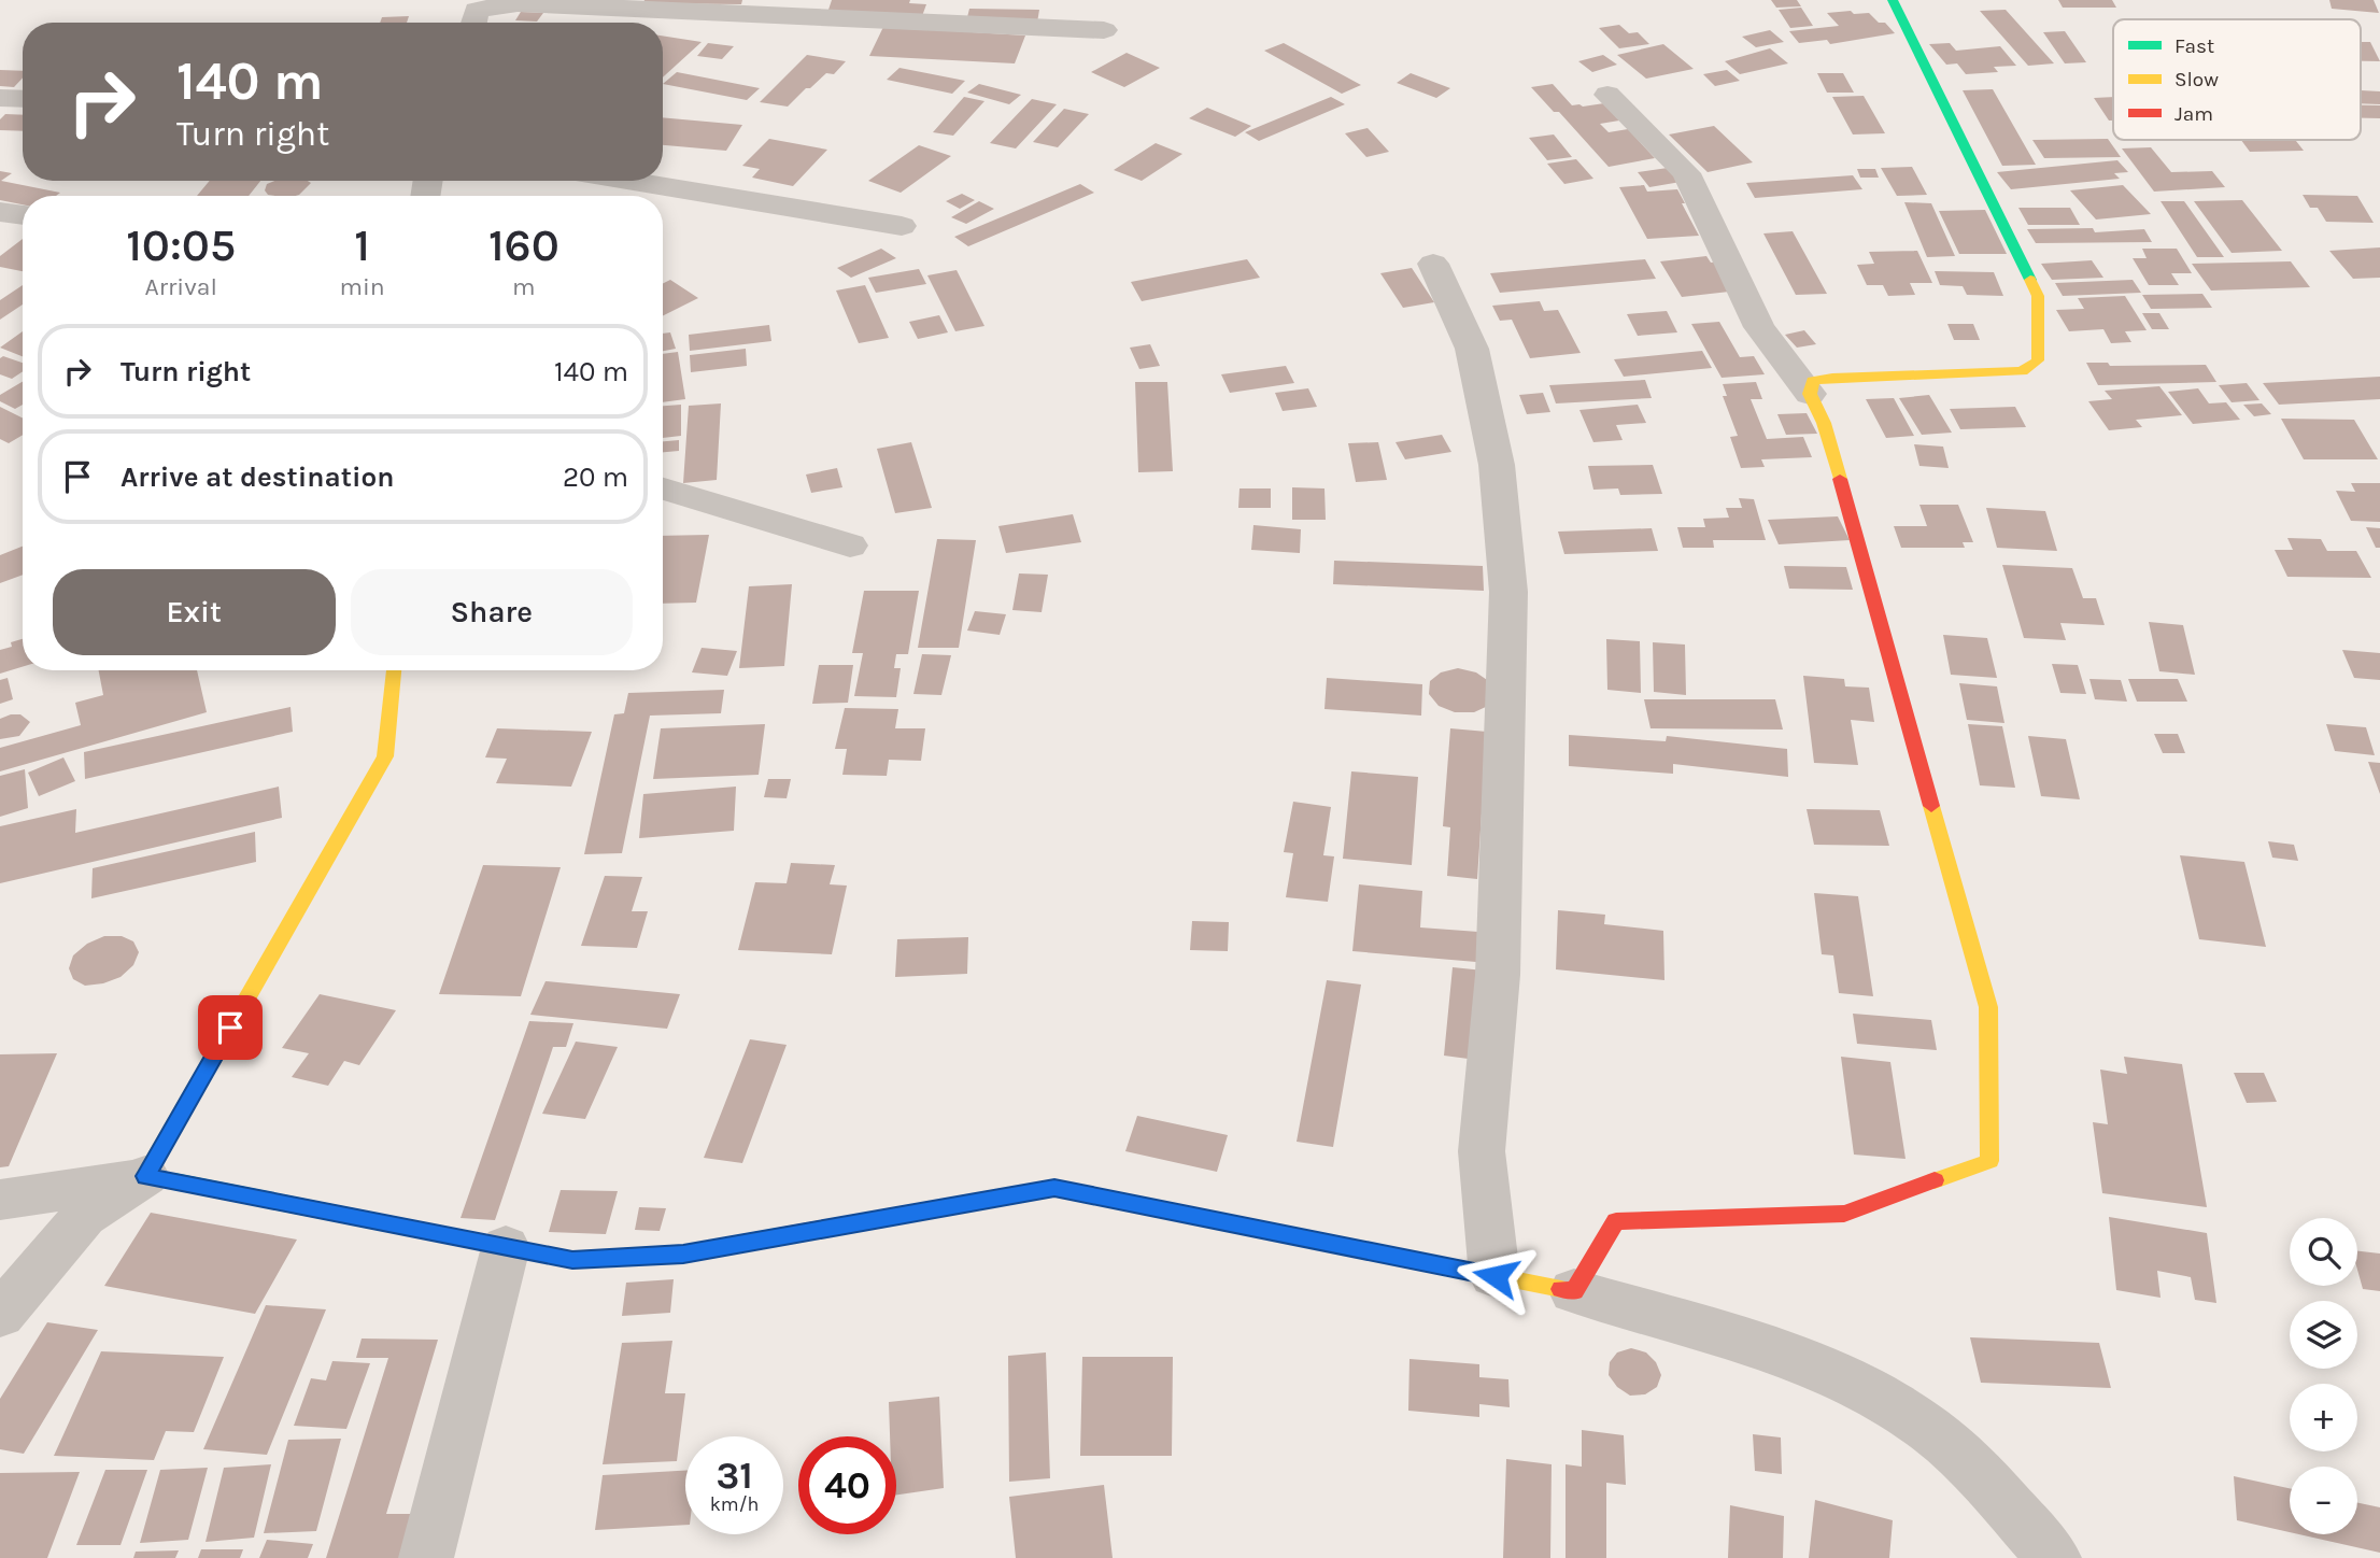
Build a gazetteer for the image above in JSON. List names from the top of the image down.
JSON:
{
  "legend": ["Fast", "Slow", "Jam"],
  "page": {
    "turn": ["140 m", "Turn right"],
    "eta": [
      "10:05",
      "Arrival",
      "1",
      "min",
      "160",
      "m"
    ],
    "list": [
      {
        "name": "Turn right",
        "value": "140 m"
      },
      {
        "name": "Arrive at destination",
        "value": "20 m"
      }
    ],
    "buttons": ["Exit", "Share"],
    "map_buttons": ["+", "−"],
    "speed": "31 km/h",
    "limit": "40"
  }
}
